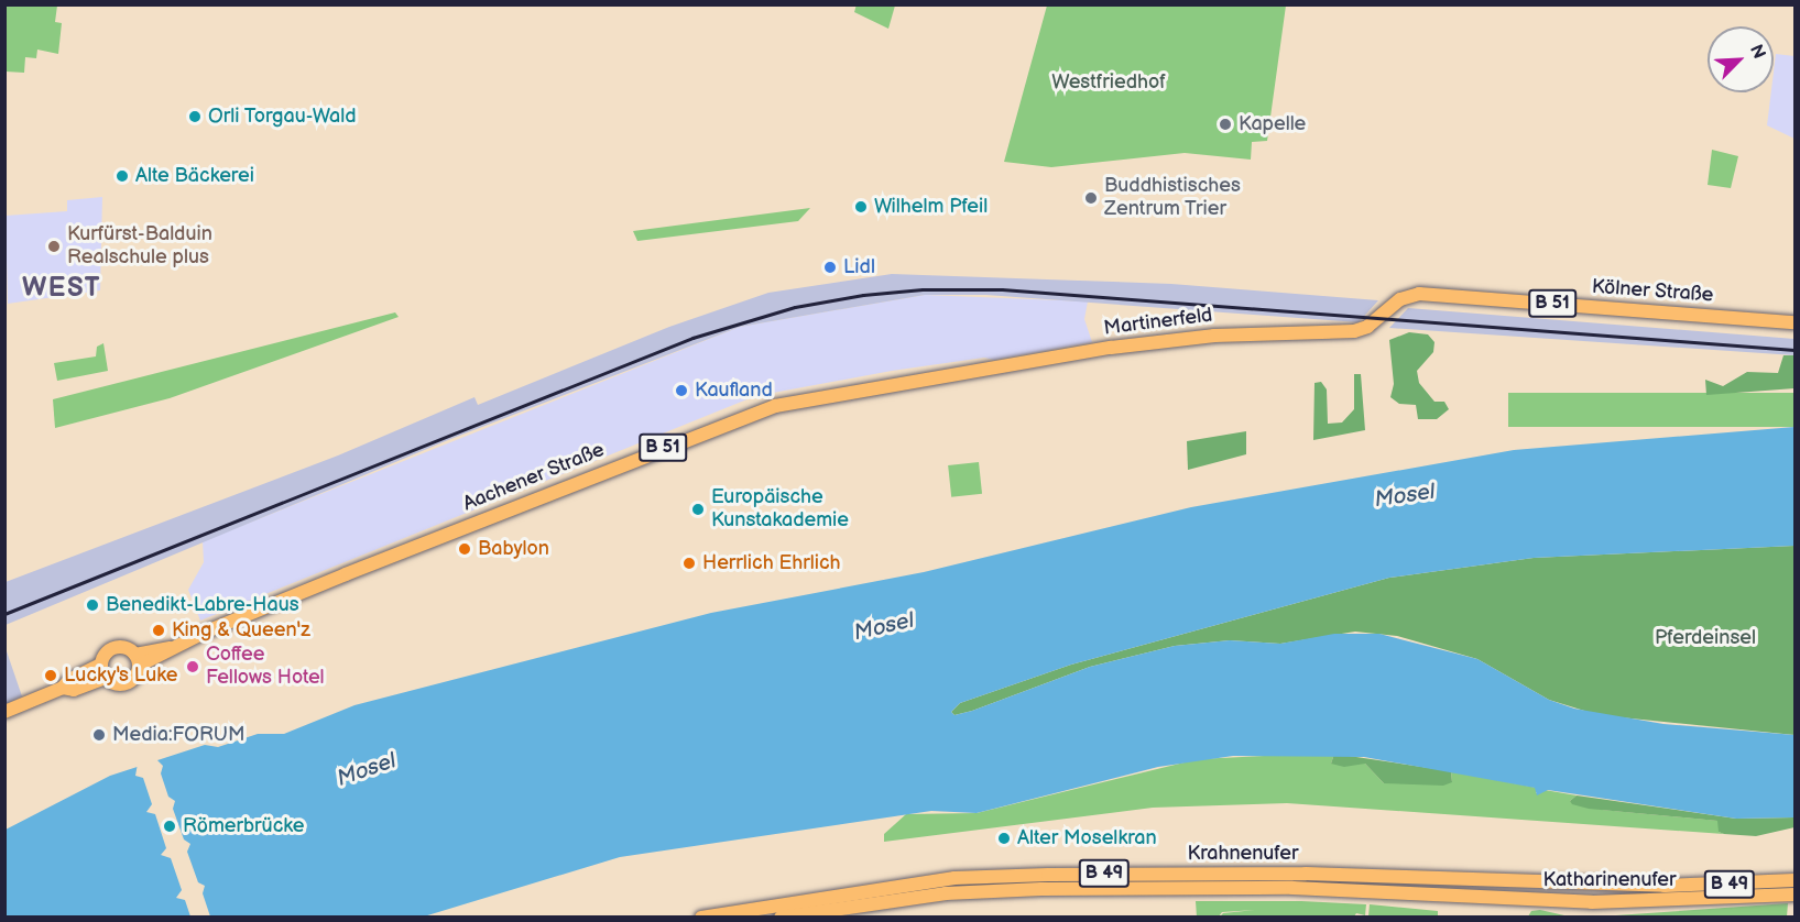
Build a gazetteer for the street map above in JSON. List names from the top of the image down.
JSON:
{
  "streets": {
    "main road": [
      "Kölner Straße",
      "B 51",
      "Martinerfeld",
      "Aachener Straße",
      "Krahnenufer",
      "B 49",
      "Katharinenufer"
    ]
  },
  "crossings": [
    ["Kölner Straße", "Martinerfeld"],
    ["Martinerfeld", "Aachener Straße"],
    ["Krahnenufer", "Katharinenufer"]
  ],
  "districts": ["WEST"],
  "water": ["Mosel"],
  "parks": ["Westfriedhof", "Pferdeinsel"],
  "places": [
    "Orli Torgau-Wald",
    "Kapelle",
    "Alte Bäckerei",
    "Buddhistisches Zentrum Trier",
    "Wilhelm Pfeil",
    "Kurfürst-Balduin Realschule plus",
    "Lidl",
    "Kaufland",
    "Europäische Kunstakademie",
    "Babylon",
    "Herrlich Ehrlich",
    "Benedikt-Labre-Haus",
    "King & Queen'z",
    "Coffee Fellows Hotel",
    "Lucky's Luke",
    "Media:FORUM",
    "Römerbrücke",
    "Alter Moselkran"
  ],
  "north": "top right"
}
